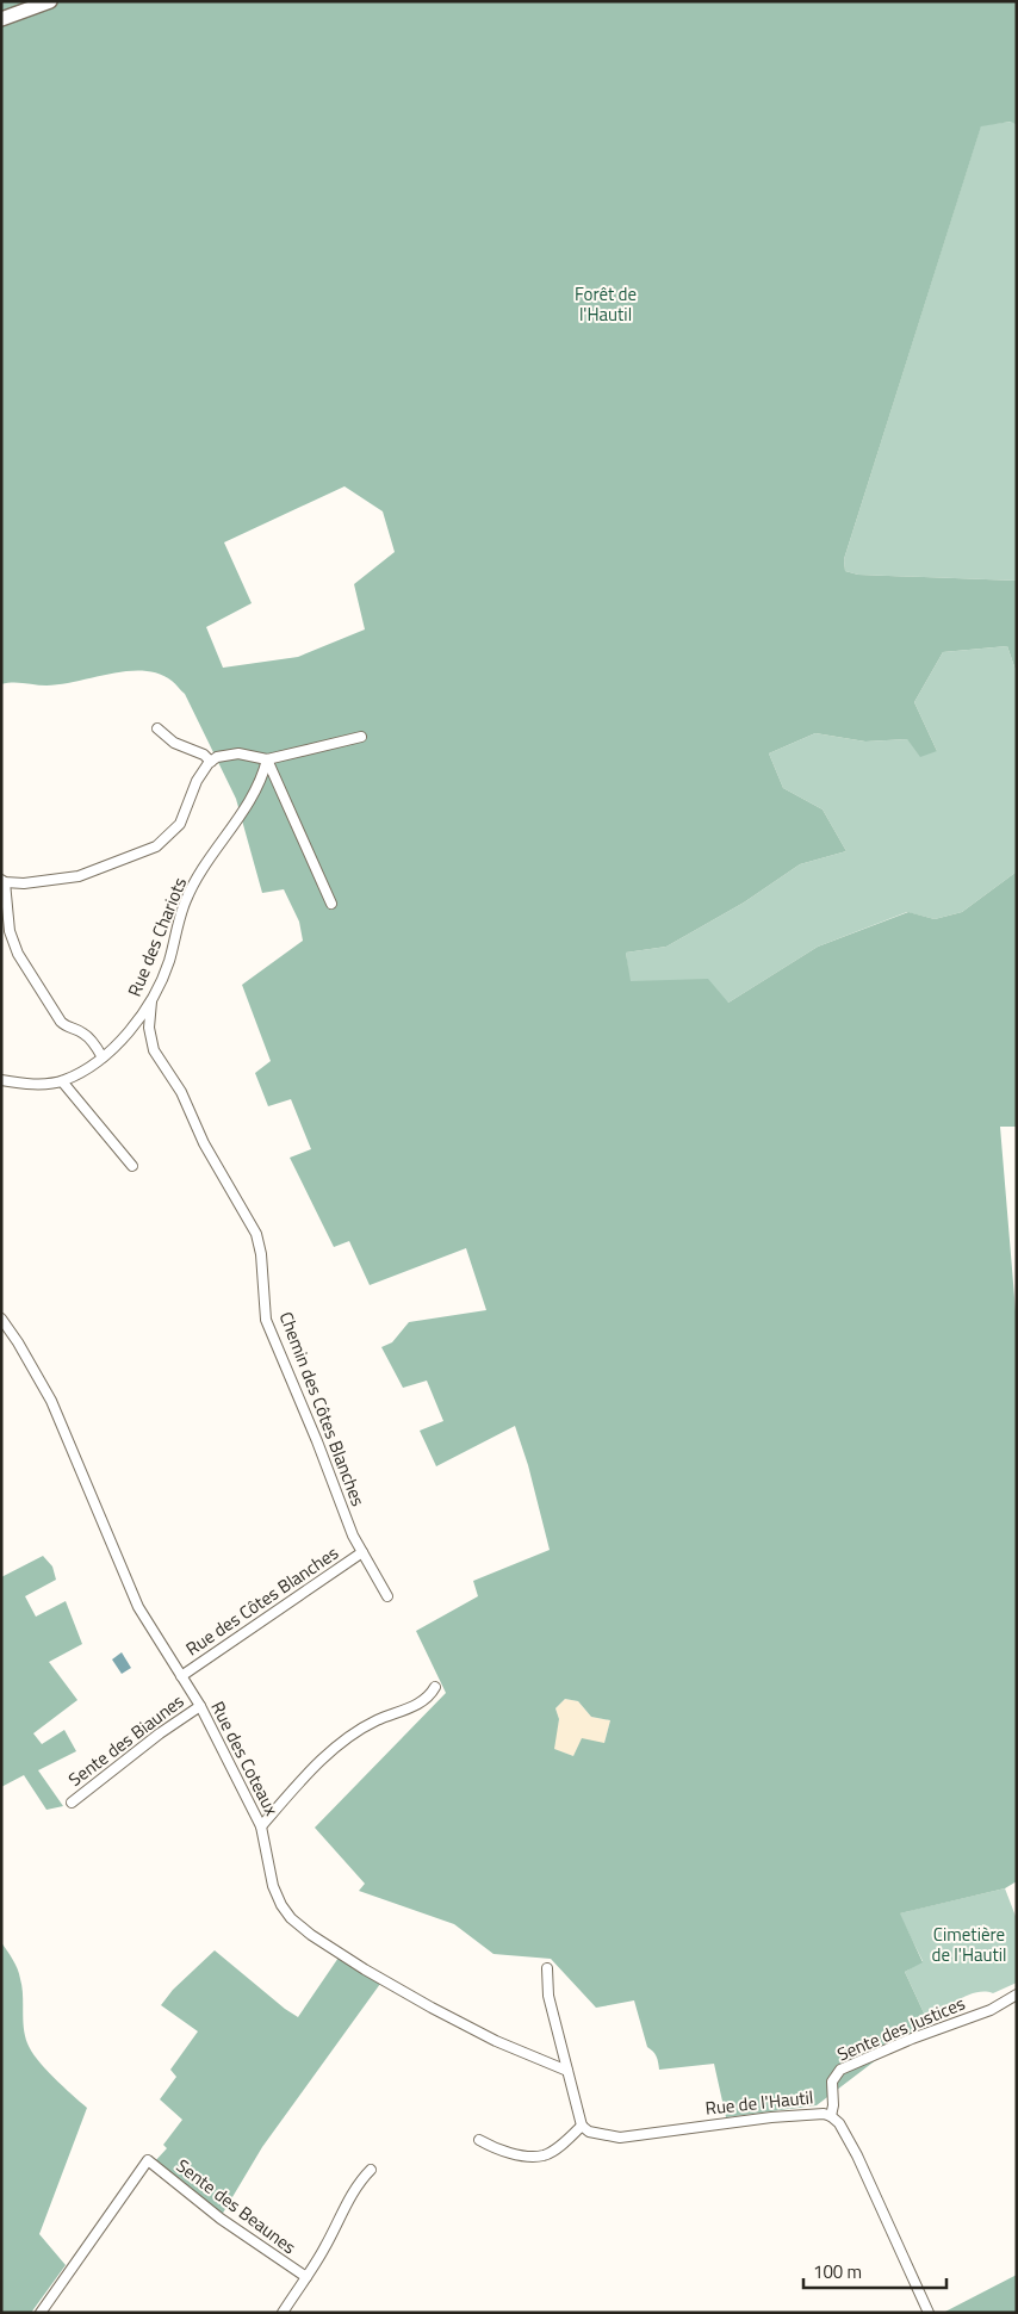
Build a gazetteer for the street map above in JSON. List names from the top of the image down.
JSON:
{
  "streets": {
    "street": [
      "Rue des Chariots",
      "Chemin des Côtes Blanches",
      "Rue des Côtes Blanches",
      "Sente des Biaunes",
      "Rue des Coteaux",
      "Sente des Justices",
      "Rue de l'Hautil",
      "Sente des Beaunes"
    ]
  },
  "crossings": [
    ["Rue des Chariots", "Chemin des Côtes Blanches"],
    ["Chemin des Côtes Blanches", "Rue des Côtes Blanches"],
    ["Rue des Côtes Blanches", "Rue des Coteaux"],
    ["Sente des Biaunes", "Rue des Coteaux"],
    ["Sente des Justices", "Rue de l'Hautil"]
  ],
  "parks": ["Forêt de l'Hautil", "Cimetière de l'Hautil"],
  "scale_bar": "100 m"
}
